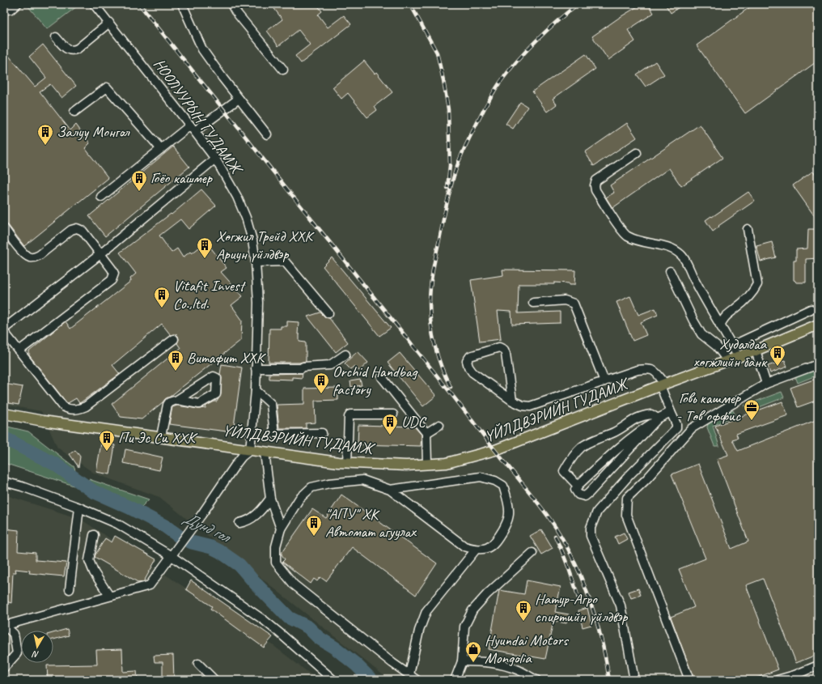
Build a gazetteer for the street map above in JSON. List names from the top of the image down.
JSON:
{
  "streets": {
    "main road": ["YЙЛДВЭРИЙН ГУДАМЖ"],
    "street": ["НООЛУУРЫН ГУДАМЖ"]
  },
  "crossings": [
    ["НООЛУУРЫН ГУДАМЖ", "YЙЛДВЭРИЙН ГУДАМЖ"]
  ],
  "water": ["Дунд гол"],
  "places": {
    "building": [
      "Залуу Монгол",
      "Гоёо кашмер",
      "Хөгжил Трейд ХХК Ариун үйлдвэр",
      "Vitafit Invest Co.,ltd.",
      "Худалдаа хөгжлийн банк",
      "Витафит ХХК",
      "Orchid Handbag factory",
      "UDC",
      "Пи Эс Си ХХК",
      "\"АПУ\" ХК Автомат агуулах",
      "Натур-Агро спиртийн үйлдвэр"
    ],
    "office": ["Говь кашмер - Төв оффис"],
    "shop": ["Hyundai Motors Mongolia"]
  },
  "north": "bottom"
}
